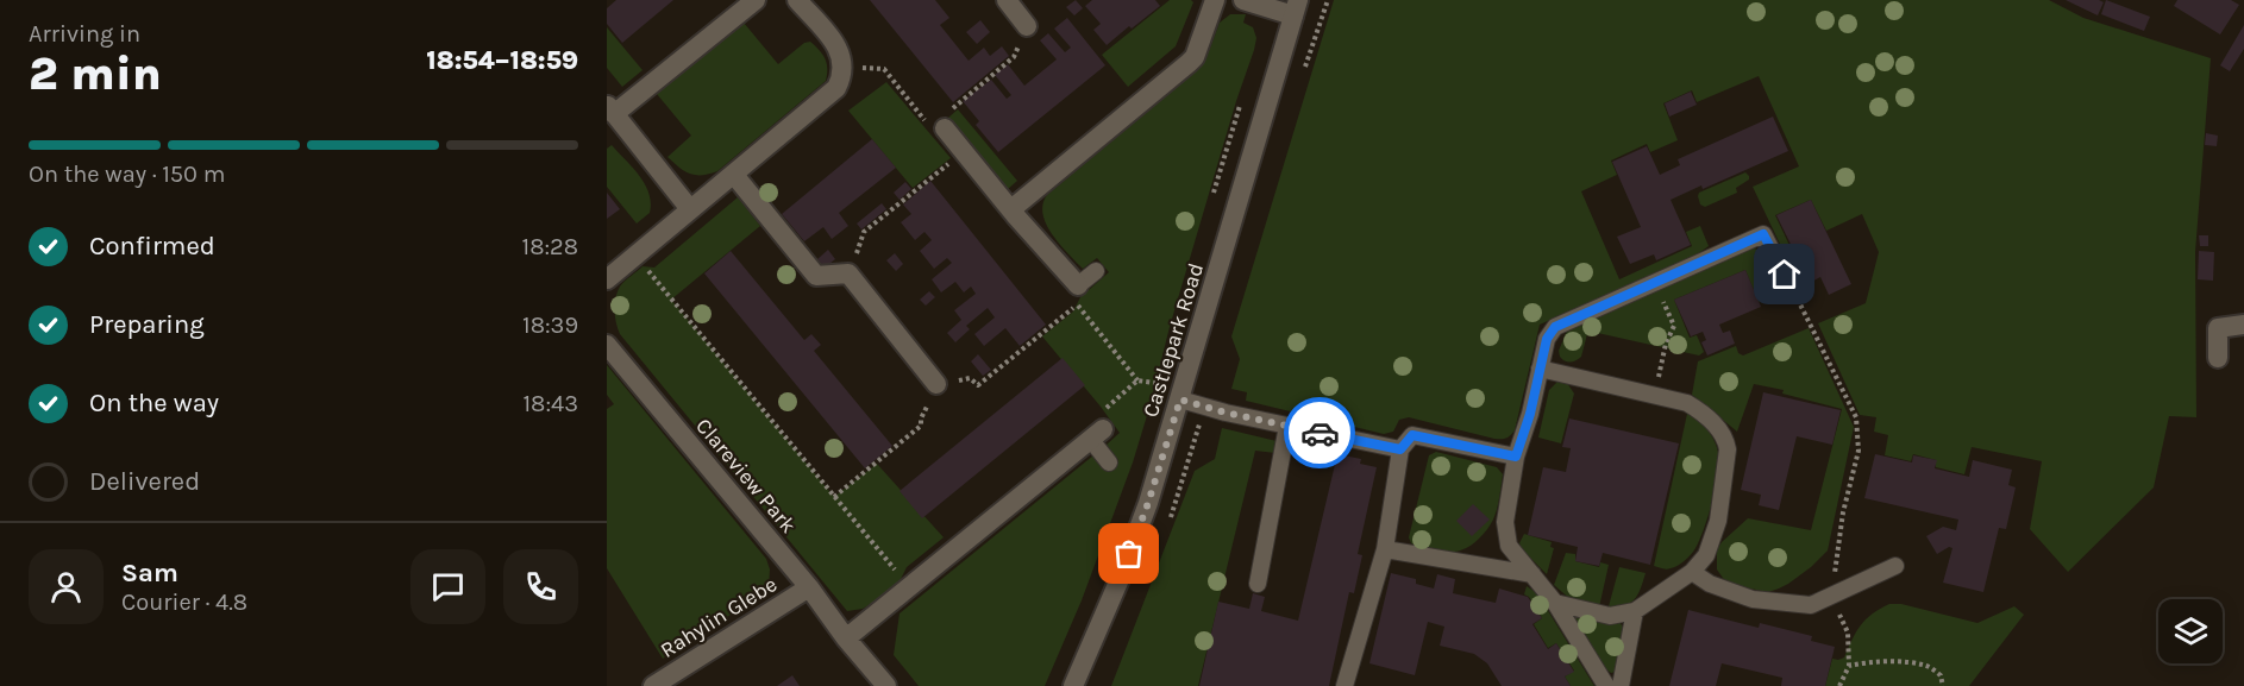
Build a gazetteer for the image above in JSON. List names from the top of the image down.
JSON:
{
  "streets": {
    "street": ["Castlepark Road", "Clareview Park", "Rahylin Glebe"]
  },
  "crossings": [
    ["Clareview Park", "Rahylin Glebe"]
  ],
  "page": {
    "heading": ["2 min", "Arriving in", "18:54–18:59"],
    "panel": ["Sam", "Courier · 4.8"],
    "bar": "On the way · 150 m",
    "list": [
      ["Confirmed", "18:28"],
      ["Preparing", "18:39"],
      ["On the way", "18:43"],
      "Delivered"
    ]
  }
}
